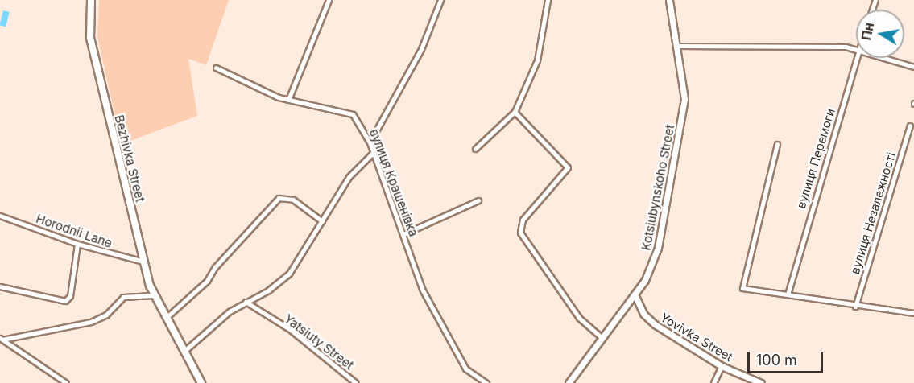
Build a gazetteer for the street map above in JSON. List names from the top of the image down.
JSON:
{
  "streets": {
    "main road": ["Bezhivka Street"],
    "street": [
      "вулиця Перемоги",
      "вулиця Крашенівка",
      "Kotsiubynskoho Street",
      "вулиця Незалежності",
      "Horodnii Lane",
      "Yovivka Street",
      "Yatsiuty Street"
    ]
  },
  "crossings": [
    ["Bezhivka Street", "Horodnii Lane"],
    ["Kotsiubynskoho Street", "Yovivka Street"]
  ],
  "scale_bar": "100 m",
  "north": "left"
}
